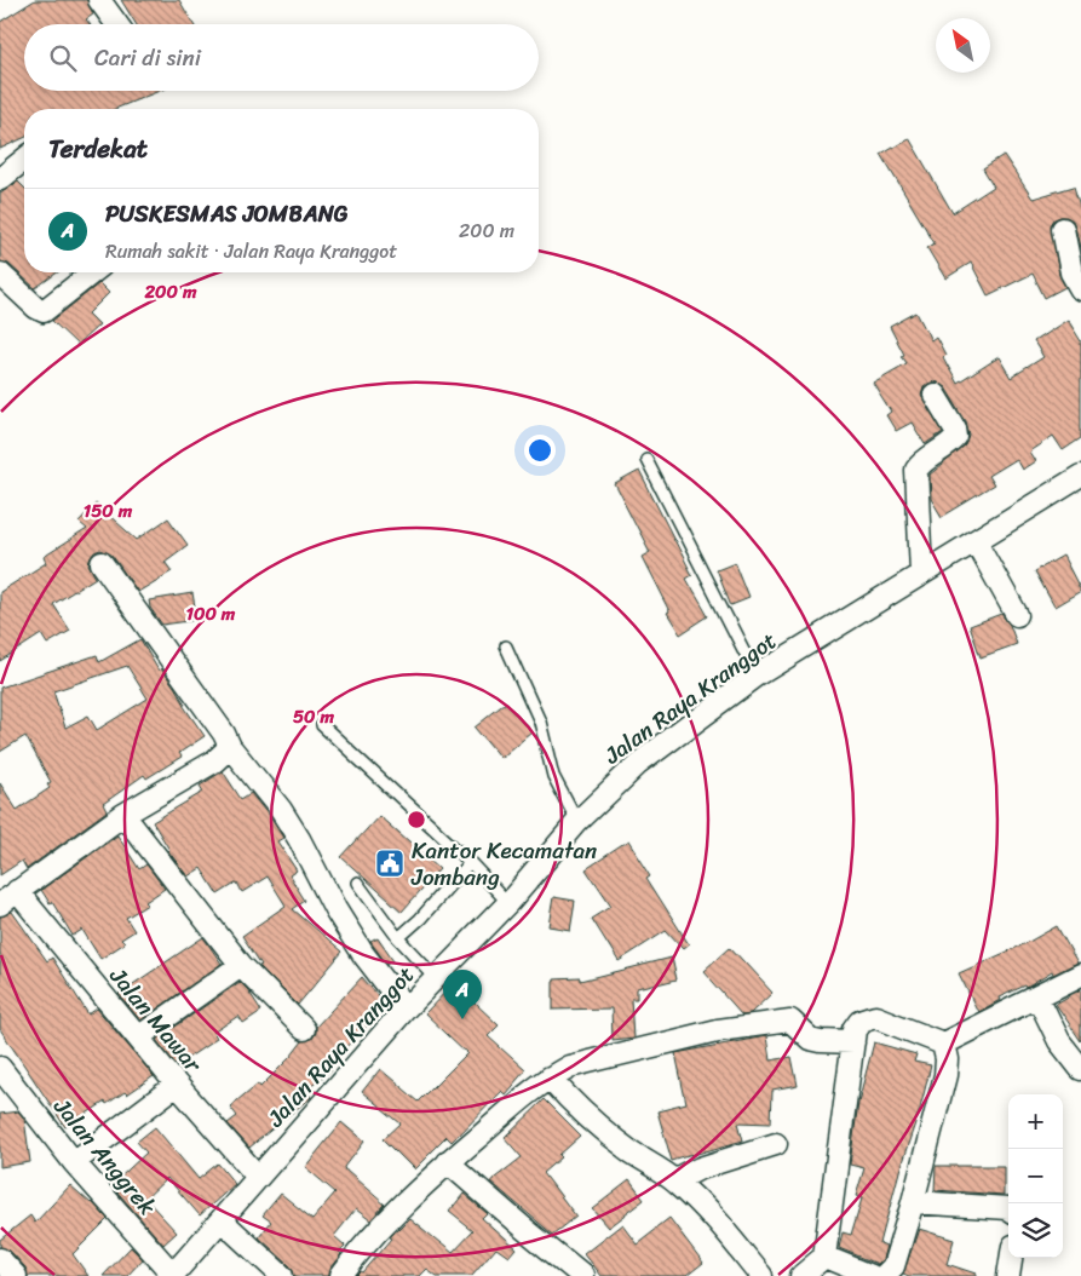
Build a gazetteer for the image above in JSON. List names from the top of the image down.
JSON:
{
  "streets": {
    "street": ["Jalan Raya Kranggot", "Jalan Mawar", "Jalan Anggrek"]
  },
  "crossings": [
    ["Jalan Raya Kranggot", "Jalan Mawar"],
    ["Jalan Raya Kranggot", "Jalan Anggrek"]
  ],
  "places": {
    "public building": ["Kantor Kecamatan Jombang"]
  },
  "north": "top left",
  "page": {
    "search": "Cari di sini",
    "heading": "Terdekat",
    "list": [
      {
        "mark": "A",
        "name": "PUSKESMAS JOMBANG",
        "note": "Rumah sakit · Jalan Raya Kranggot",
        "value": "200 m"
      }
    ],
    "pins": "A",
    "map_buttons": ["+", "−"]
  },
  "rings": [
    "200 m",
    "150 m",
    "100 m",
    "50 m"
  ]
}
